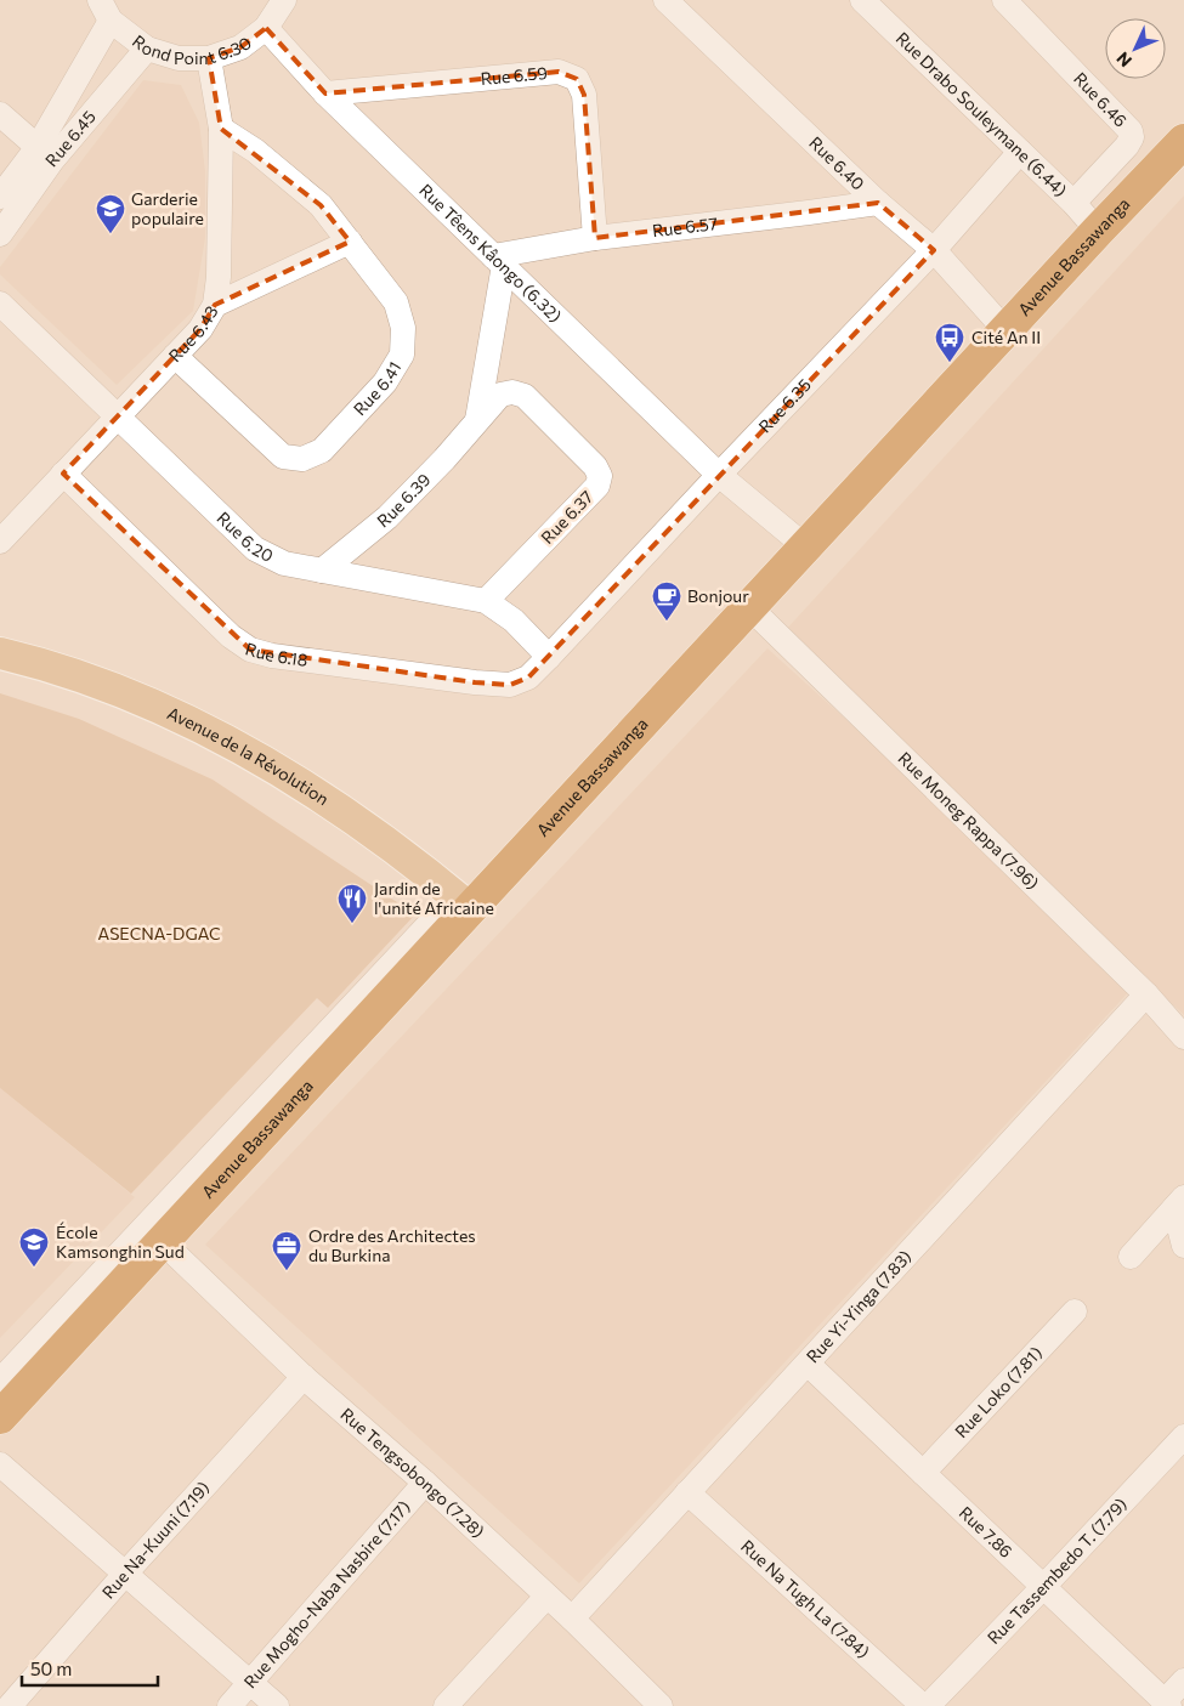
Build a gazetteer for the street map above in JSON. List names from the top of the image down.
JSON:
{
  "streets": {
    "highway": ["Avenue Bassawanga"],
    "main road": ["Avenue de la Révolution"],
    "street": [
      "Rond Point 6.30",
      "Rue 6.59",
      "Rue 6.46",
      "Rue Drabo Souleymane (6.44)",
      "Rue 6.45",
      "Rue 6.40",
      "Rue 6.57",
      "Rue Têens Kâongo (6.32)",
      "Rue 6.43",
      "Rue 6.41",
      "Rue 6.35",
      "Rue 6.39",
      "Rue 6.37",
      "Rue 6.20",
      "Rue 6.18",
      "Rue Moneg Rappa (7.96)",
      "Rue Yi-Yinga (7.83)",
      "Rue Loko (7.81)",
      "Rue Tengsobongo (7.28)",
      "Rue 7.86",
      "Rue Na-Kuuni (7.19)",
      "Rue Tassembedo T. (7.79)",
      "Rue Mogho-Naba Nasbire (7.17)",
      "Rue Na Tugh La (7.84)"
    ]
  },
  "crossings": [
    ["Rond Point 6.30", "Rue 6.45"],
    ["Rond Point 6.30", "Rue Têens Kâongo (6.32)"],
    ["Rond Point 6.30", "Rue 6.43"],
    ["Rue 6.59", "Rue 6.57"],
    ["Rue 6.59", "Rue Têens Kâongo (6.32)"],
    ["Rue 6.46", "Rue Drabo Souleymane (6.44)"],
    ["Rue Drabo Souleymane (6.44)", "Avenue Bassawanga"],
    ["Rue Drabo Souleymane (6.44)", "Rue 6.35"],
    ["Rue 6.40", "Rue 6.57"],
    ["Rue 6.40", "Avenue Bassawanga"],
    ["Rue 6.40", "Rue 6.35"],
    ["Rue 6.57", "Rue Têens Kâongo (6.32)"],
    ["Rue Têens Kâongo (6.32)", "Avenue Bassawanga"],
    ["Rue Têens Kâongo (6.32)", "Rue 6.35"],
    ["Avenue Bassawanga", "Avenue de la Révolution"],
    ["Avenue Bassawanga", "Rue Moneg Rappa (7.96)"],
    ["Avenue Bassawanga", "Rue Tengsobongo (7.28)"],
    ["Rue 6.43", "Rue 6.41"],
    ["Rue 6.43", "Rue 6.20"],
    ["Rue 6.43", "Rue 6.18"],
    ["Rue 6.35", "Rue 6.20"],
    ["Rue 6.35", "Rue 6.18"],
    ["Rue 6.39", "Rue 6.37"],
    ["Rue 6.39", "Rue 6.20"],
    ["Rue 6.37", "Rue 6.20"],
    ["Rue 6.20", "Rue 6.18"],
    ["Rue Moneg Rappa (7.96)", "Rue Yi-Yinga (7.83)"],
    ["Rue Yi-Yinga (7.83)", "Rue Tengsobongo (7.28)"],
    ["Rue Yi-Yinga (7.83)", "Rue 7.86"],
    ["Rue Yi-Yinga (7.83)", "Rue Na Tugh La (7.84)"],
    ["Rue Loko (7.81)", "Rue 7.86"],
    ["Rue Tengsobongo (7.28)", "Rue Na-Kuuni (7.19)"],
    ["Rue Tengsobongo (7.28)", "Rue Mogho-Naba Nasbire (7.17)"],
    ["Rue 7.86", "Rue Tassembedo T. (7.79)"],
    ["Rue Tassembedo T. (7.79)", "Rue Na Tugh La (7.84)"]
  ],
  "parks": ["ASECNA-DGAC"],
  "places": {
    "school or university": ["Garderie populaire", "École Kamsonghin Sud"],
    "bus stop": ["Cité An II"],
    "cafe": ["Bonjour"],
    "restaurant": ["Jardin de l'unité Africaine"],
    "office": ["Ordre des Architectes du Burkina"]
  },
  "scale_bar": "50 m",
  "north": "bottom left"
}
